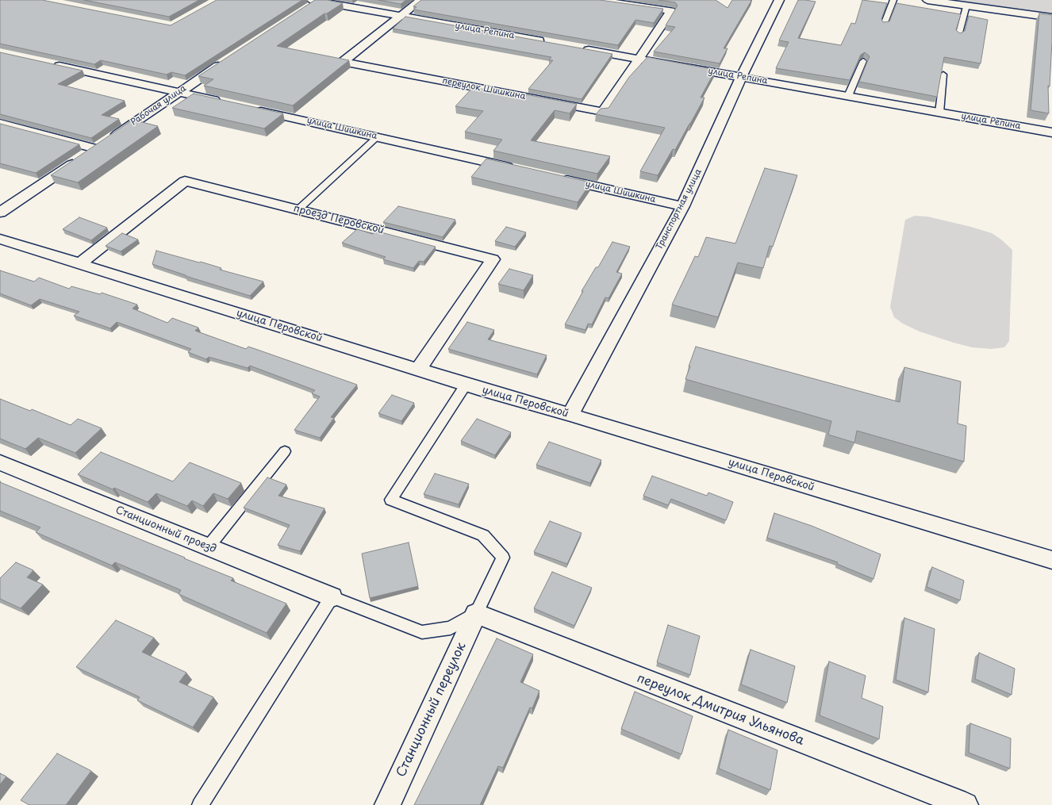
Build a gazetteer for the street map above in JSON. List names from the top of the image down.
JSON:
{
  "streets": {
    "street": [
      "улица Репина",
      "переулок Шишкина",
      "Рабочая улица",
      "улица Шишкина",
      "Транспортная улица",
      "проезд Перовской",
      "улица Перовской",
      "Станционный проезд",
      "Станционный переулок",
      "переулок Дмитрия Ульянова"
    ]
  },
  "crossings": [
    ["улица Репина", "переулок Шишкина"],
    ["улица Репина", "Транспортная улица"],
    ["улица Шишкина", "Транспортная улица"],
    ["Транспортная улица", "улица Перовской"],
    ["проезд Перовской", "улица Перовской"],
    ["Станционный переулок", "переулок Дмитрия Ульянова"]
  ]
}
